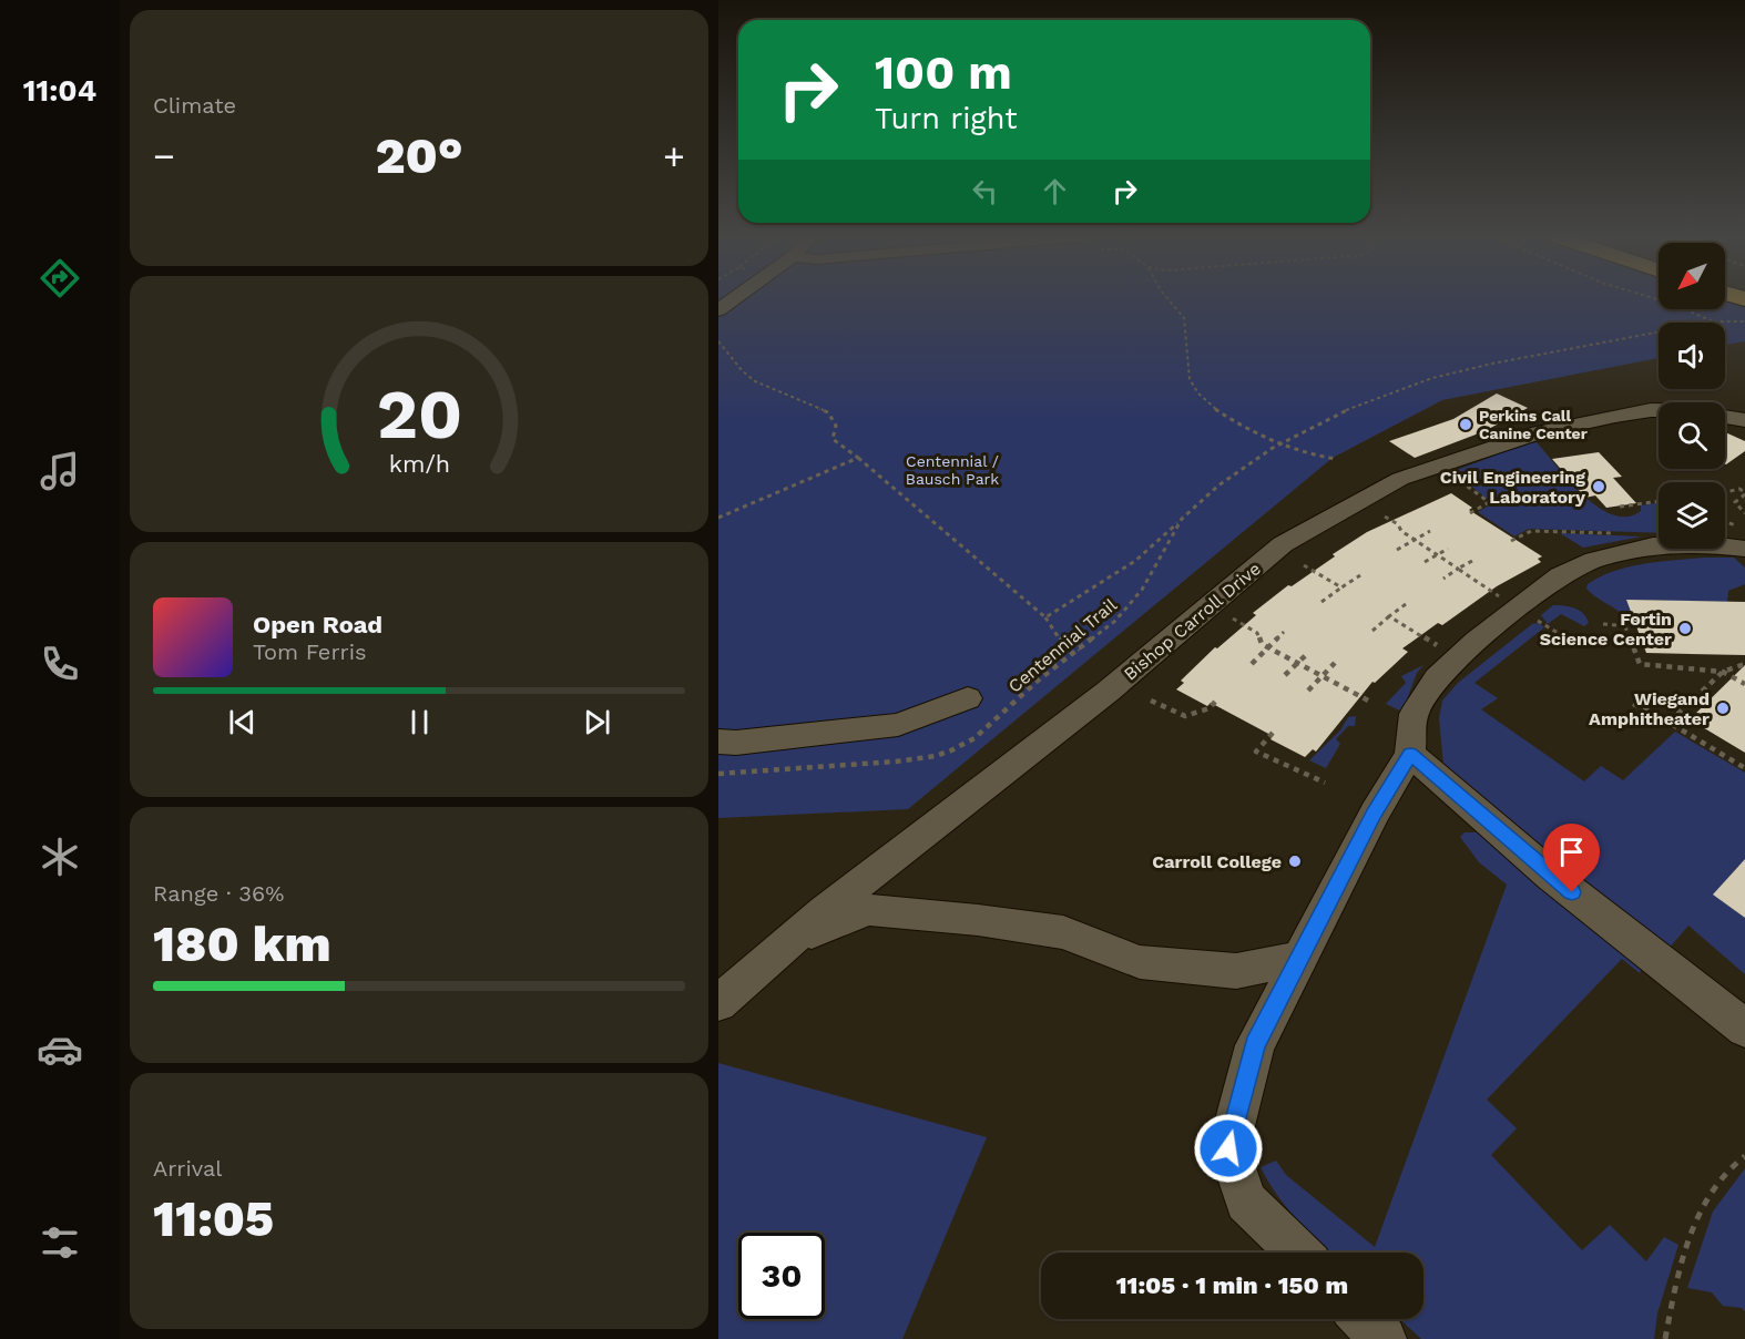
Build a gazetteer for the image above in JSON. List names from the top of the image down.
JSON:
{
  "streets": {
    "street": ["Bishop Carroll Drive"],
    "path": ["Centennial Trail"]
  },
  "parks": ["Centennial / Bausch Park"],
  "places": [
    "Perkins Call Canine Center",
    "Civil Engineering Laboratory",
    "Fortin Science Center",
    "Wiegand Amphitheater",
    "Carroll College"
  ],
  "north": "bottom left",
  "page": {
    "tabs": "11:04",
    "tile": [
      "Climate",
      ["Range · 36%", "180 km"],
      ["Arrival", "11:05"]
    ],
    "turn": ["100 m", "Turn right"],
    "heat": ["−", "20°", "+"],
    "song": ["Open Road", "Tom Ferris"],
    "limit": "30",
    "trip": "11:05 · 1 min · 150 m",
    "gauge": ["20", "km/h"]
  }
}
